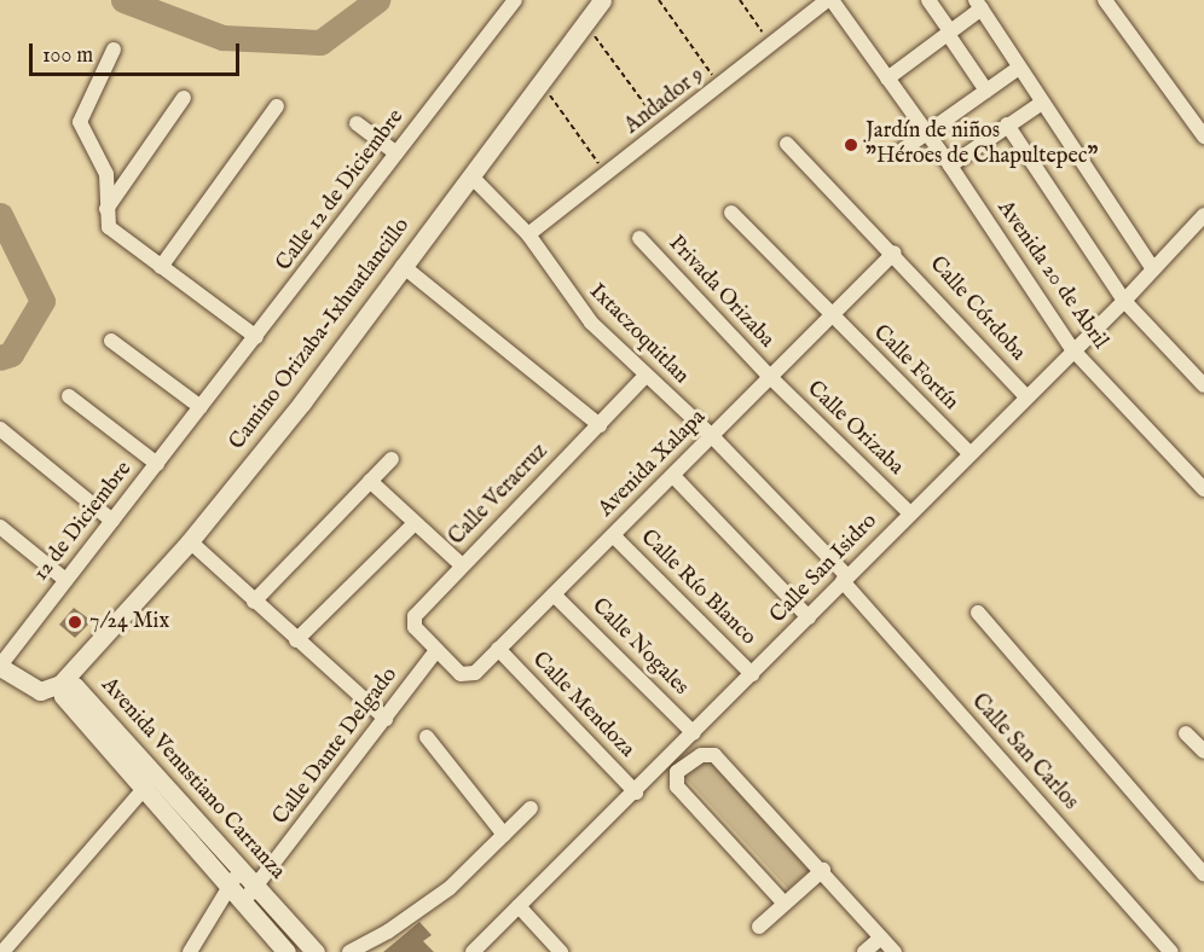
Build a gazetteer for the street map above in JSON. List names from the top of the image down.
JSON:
{
  "streets": {
    "street": [
      "Andador 9",
      "Calle 12 de Diciembre",
      "Avenida 20 de Abril",
      "Privada Orizaba",
      "Calle Córdoba",
      "Camino Orizaba-Ixhuatlancillo",
      "Ixtaczoquitlan",
      "Calle Fortín",
      "Calle Orizaba",
      "Avenida Xalapa",
      "Calle Veracruz",
      "12 de Diciembre",
      "Calle San Isidro",
      "Calle Río Blanco",
      "Calle Nogales",
      "Calle Mendoza",
      "Calle Dante Delgado",
      "Calle San Carlos",
      "Avenida Venustiano Carranza"
    ]
  },
  "crossings": [
    ["Andador 9", "Avenida 20 de Abril"],
    ["Andador 9", "Ixtaczoquitlan"],
    ["Calle 12 de Diciembre", "12 de Diciembre"],
    ["Avenida 20 de Abril", "Calle San Isidro"],
    ["Privada Orizaba", "Calle Orizaba"],
    ["Privada Orizaba", "Avenida Xalapa"],
    ["Calle Córdoba", "Avenida Xalapa"],
    ["Calle Córdoba", "Calle San Isidro"],
    ["Camino Orizaba-Ixhuatlancillo", "Ixtaczoquitlan"],
    ["Camino Orizaba-Ixhuatlancillo", "Avenida Venustiano Carranza"],
    ["Ixtaczoquitlan", "Avenida Xalapa"],
    ["Ixtaczoquitlan", "Calle Veracruz"],
    ["Ixtaczoquitlan", "Calle San Isidro"],
    ["Ixtaczoquitlan", "Calle San Carlos"],
    ["Calle Fortín", "Avenida Xalapa"],
    ["Calle Fortín", "Calle San Isidro"],
    ["Calle Orizaba", "Avenida Xalapa"],
    ["Calle Orizaba", "Calle San Isidro"],
    ["Avenida Xalapa", "Calle Veracruz"],
    ["Avenida Xalapa", "Calle Río Blanco"],
    ["Avenida Xalapa", "Calle Nogales"],
    ["Avenida Xalapa", "Calle Mendoza"],
    ["Avenida Xalapa", "Calle Dante Delgado"],
    ["Calle Veracruz", "Calle Dante Delgado"],
    ["Calle San Isidro", "Calle Río Blanco"],
    ["Calle San Isidro", "Calle Nogales"],
    ["Calle San Isidro", "Calle Mendoza"],
    ["Calle San Isidro", "Calle San Carlos"],
    ["Calle Dante Delgado", "Avenida Venustiano Carranza"]
  ],
  "places": ["Jardín de niños \"Héroes de Chapultepec\"", "7/24 Mix"],
  "scale_bar": "100 m"
}
